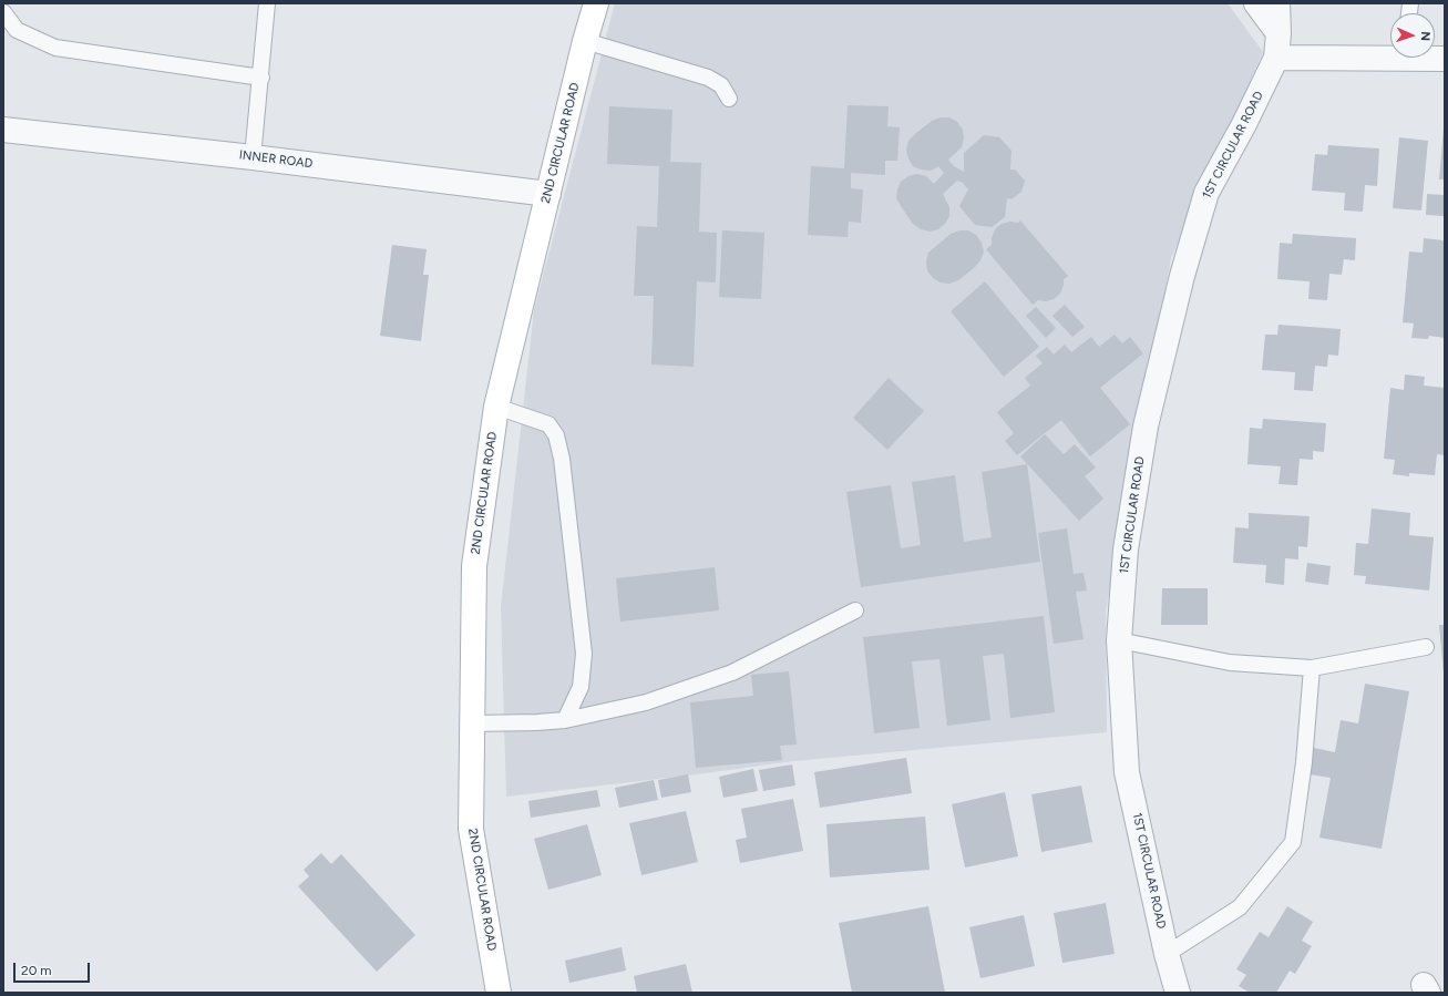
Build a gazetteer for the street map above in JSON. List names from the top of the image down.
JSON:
{
  "streets": {
    "street": ["2ND CIRCULAR ROAD", "1ST CIRCULAR ROAD", "INNER ROAD"]
  },
  "crossings": [
    ["2ND CIRCULAR ROAD", "INNER ROAD"]
  ],
  "scale_bar": "20 m",
  "north": "right"
}
